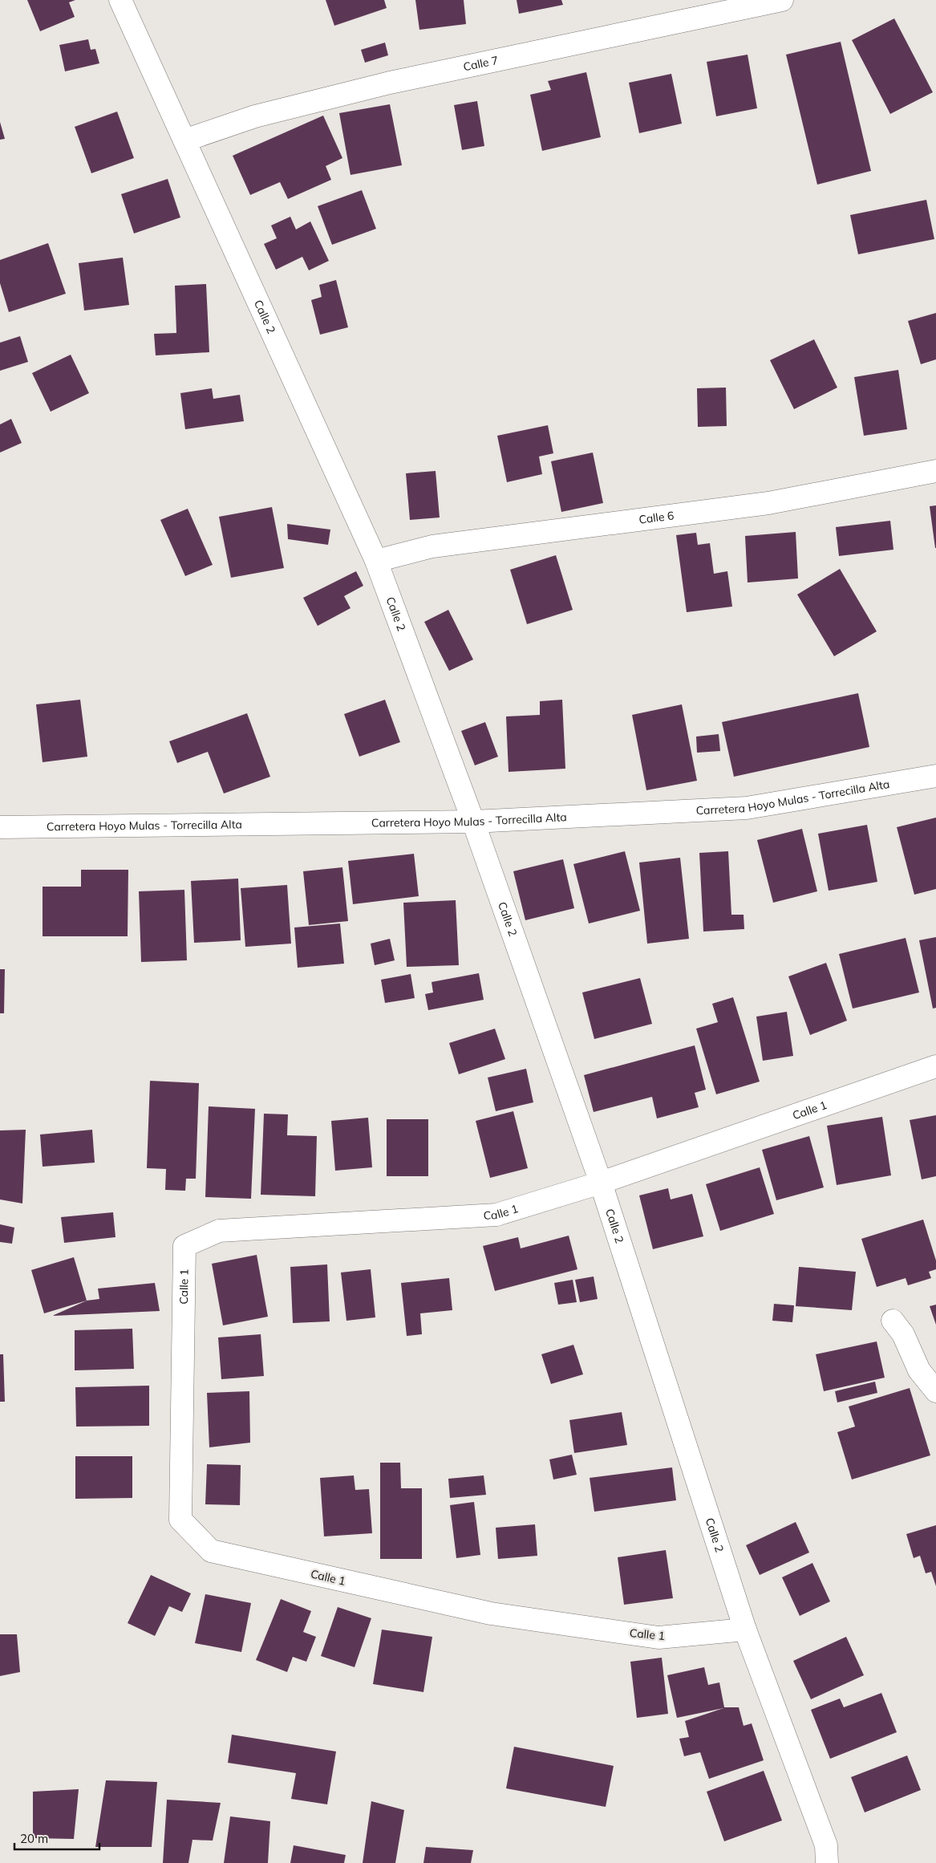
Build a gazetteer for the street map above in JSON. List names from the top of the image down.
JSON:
{
  "streets": {
    "street": [
      "Calle 7",
      "Calle 2",
      "Calle 6",
      "Carretera Hoyo Mulas - Torrecilla Alta",
      "Calle 1"
    ]
  },
  "crossings": [
    ["Calle 7", "Calle 2"],
    ["Calle 2", "Calle 6"],
    ["Calle 2", "Carretera Hoyo Mulas - Torrecilla Alta"],
    ["Calle 2", "Calle 1"]
  ],
  "scale_bar": "20 m"
}
